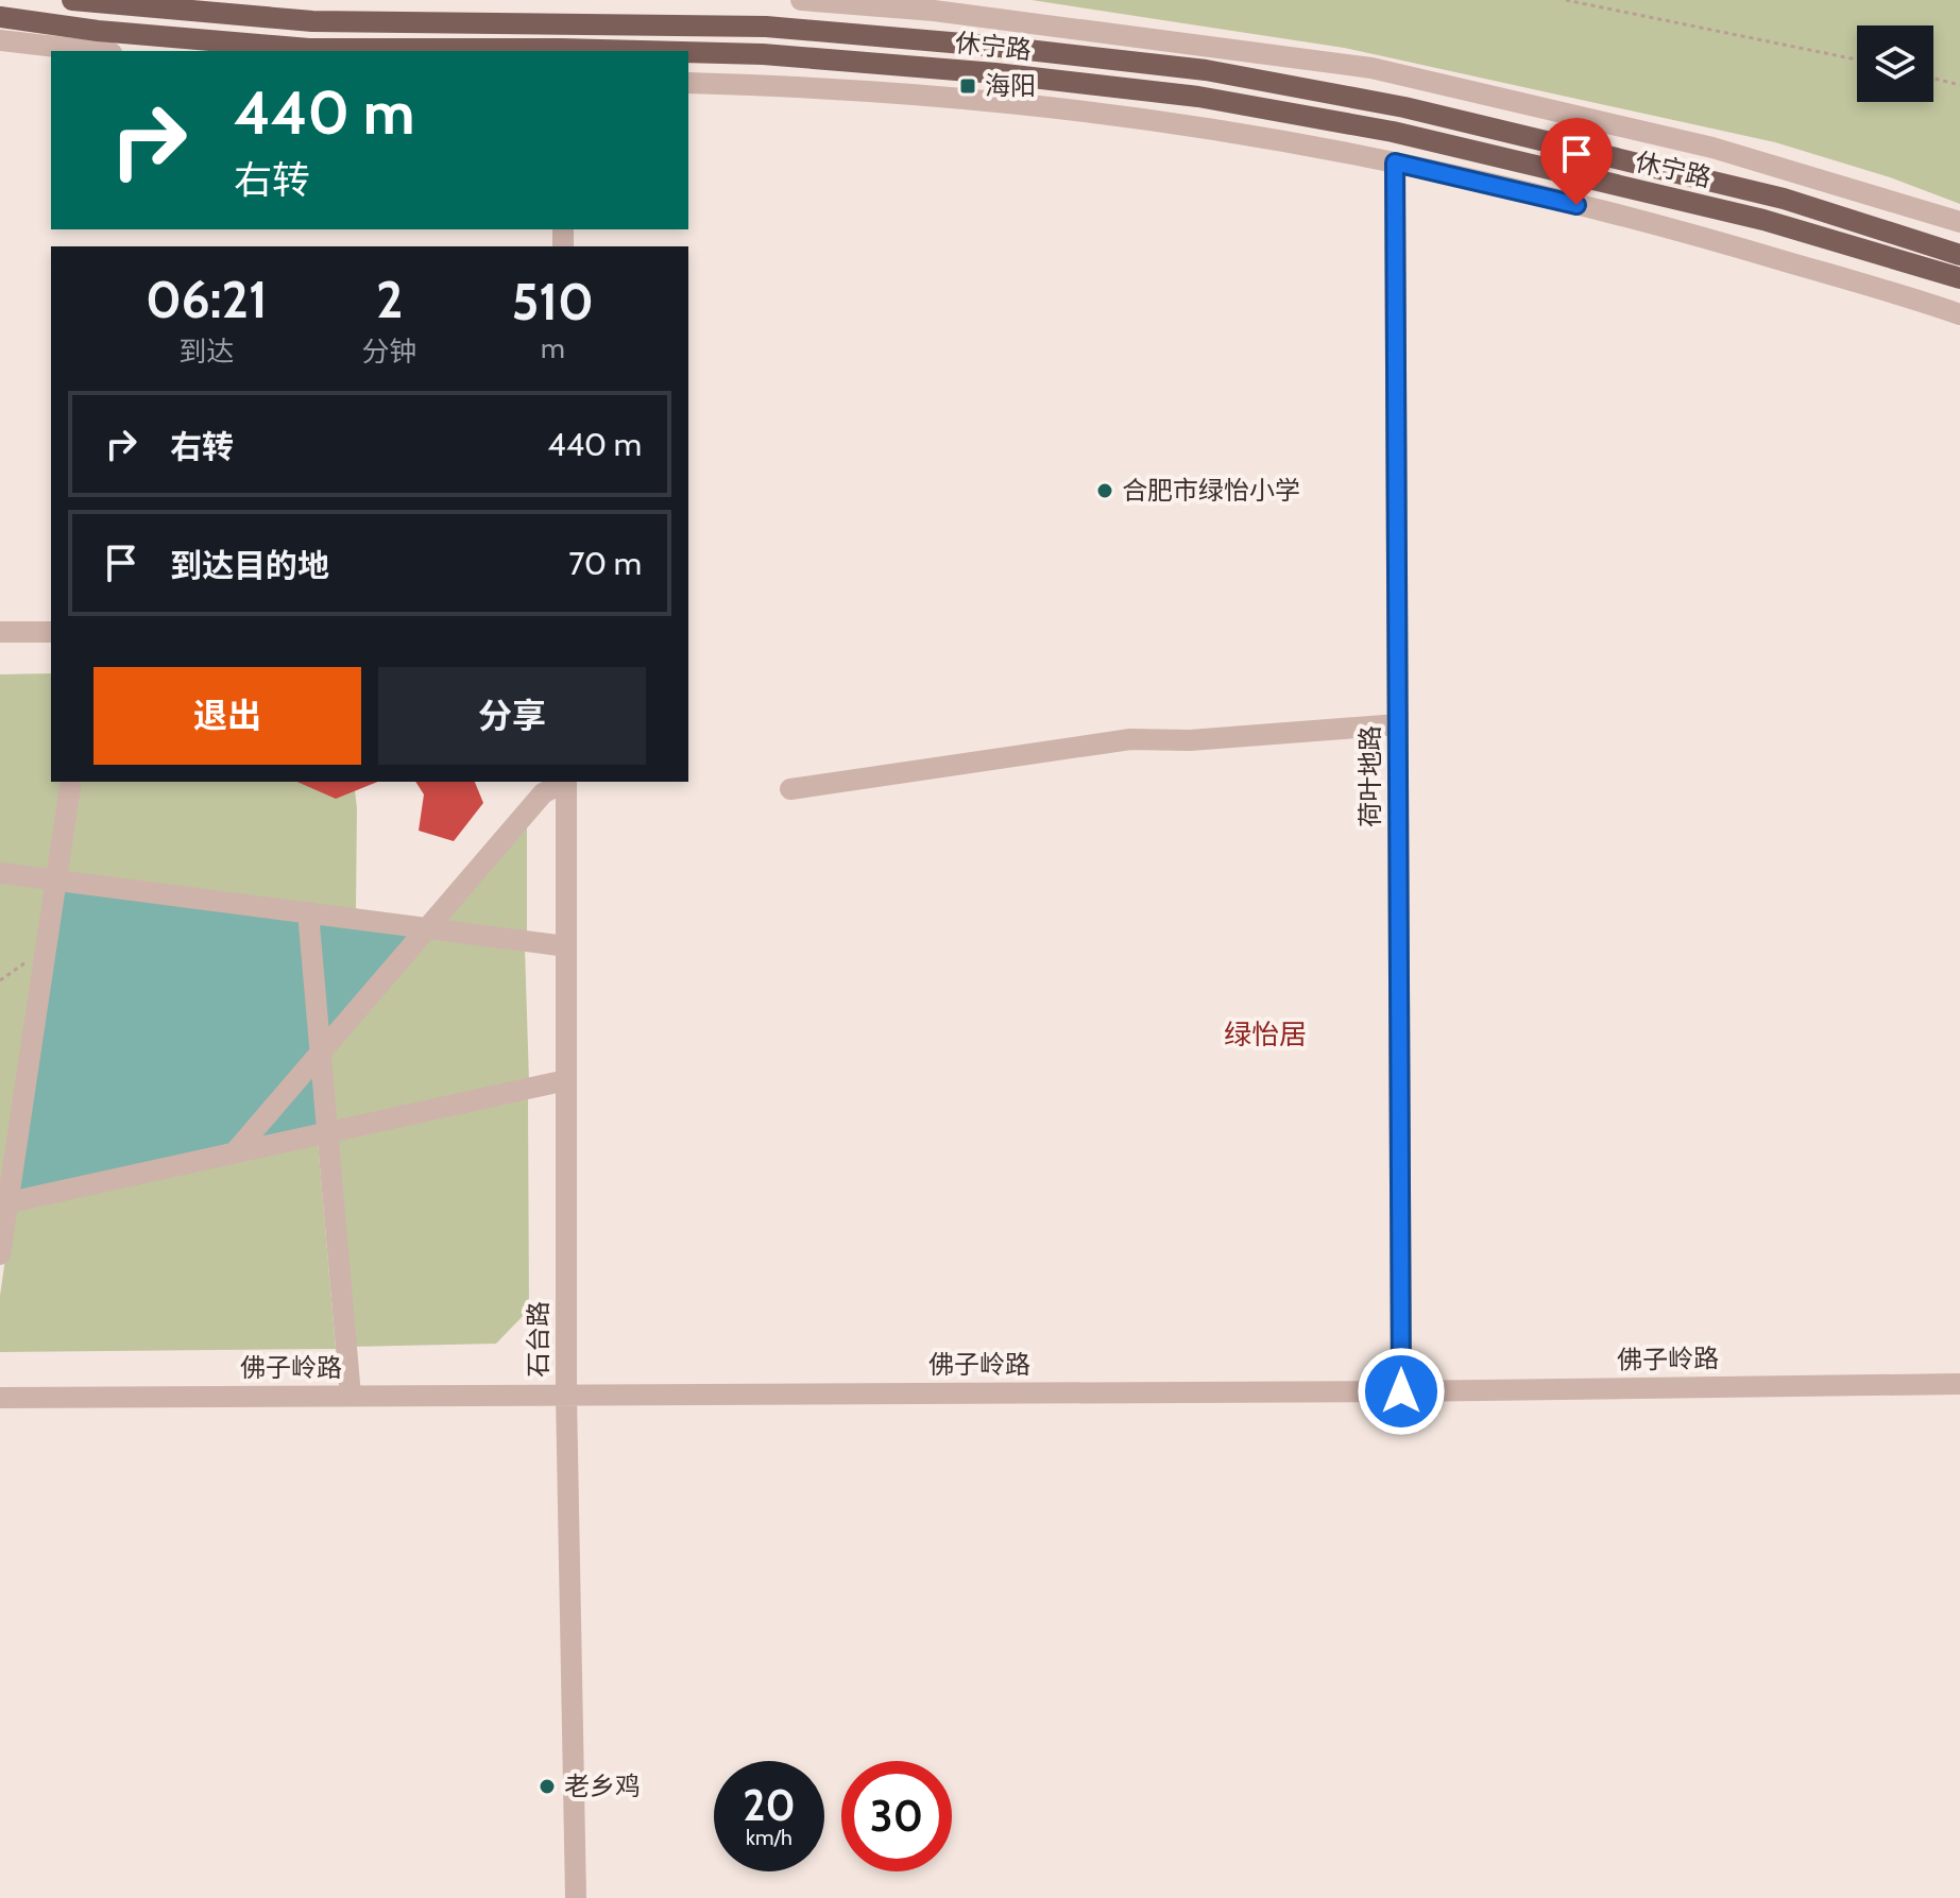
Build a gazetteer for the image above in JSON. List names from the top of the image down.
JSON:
{
  "streets": {
    "main road": ["休宁路"],
    "street": ["荷叶地路", "石台路", "佛子岭路"]
  },
  "crossings": [
    ["荷叶地路", "佛子岭路"],
    ["石台路", "佛子岭路"]
  ],
  "districts": ["绿怡居"],
  "places": {
    "transit": ["海阳"],
    "other": ["合肥市绿怡小学", "老乡鸡"]
  },
  "page": {
    "turn": ["440 m", "右转"],
    "eta": [
      "06:21",
      "到达",
      "2",
      "分钟",
      "510",
      "m"
    ],
    "list": [
      {
        "name": "右转",
        "value": "440 m"
      },
      {
        "name": "到达目的地",
        "value": "70 m"
      }
    ],
    "buttons": ["退出", "分享"],
    "speed": "20 km/h",
    "limit": "30"
  }
}
